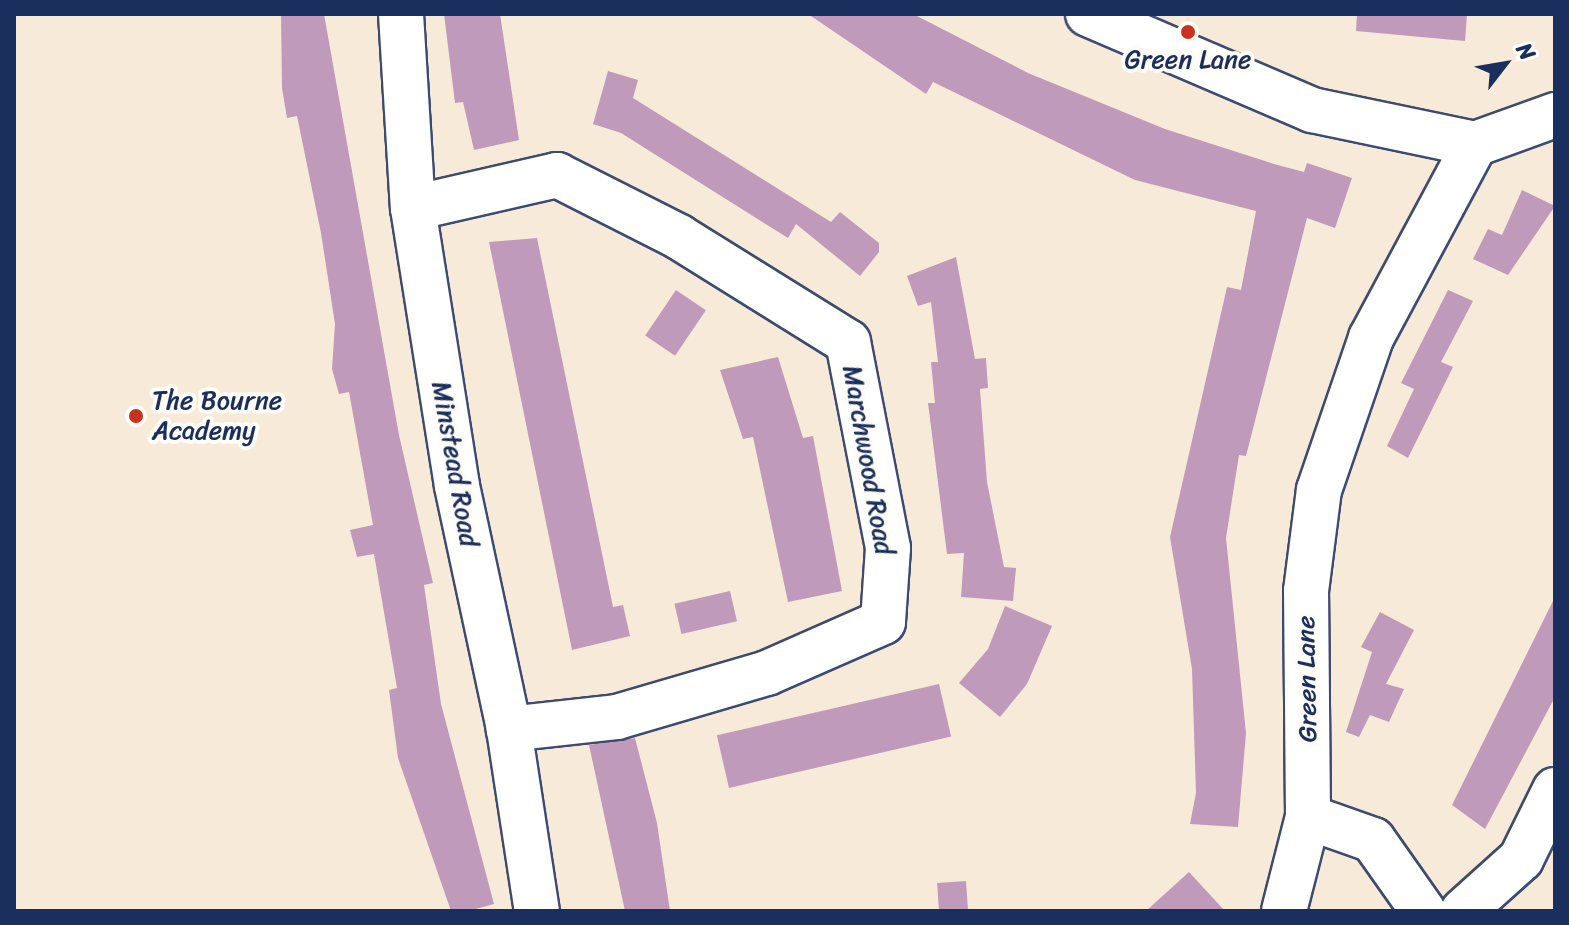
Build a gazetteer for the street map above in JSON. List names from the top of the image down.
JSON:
{
  "streets": {
    "street": ["Marchwood Road", "Minstead Road", "Green Lane"]
  },
  "crossings": [
    ["Marchwood Road", "Minstead Road"]
  ],
  "places": ["Green Lane", "The Bourne Academy"],
  "north": "top right"
}
